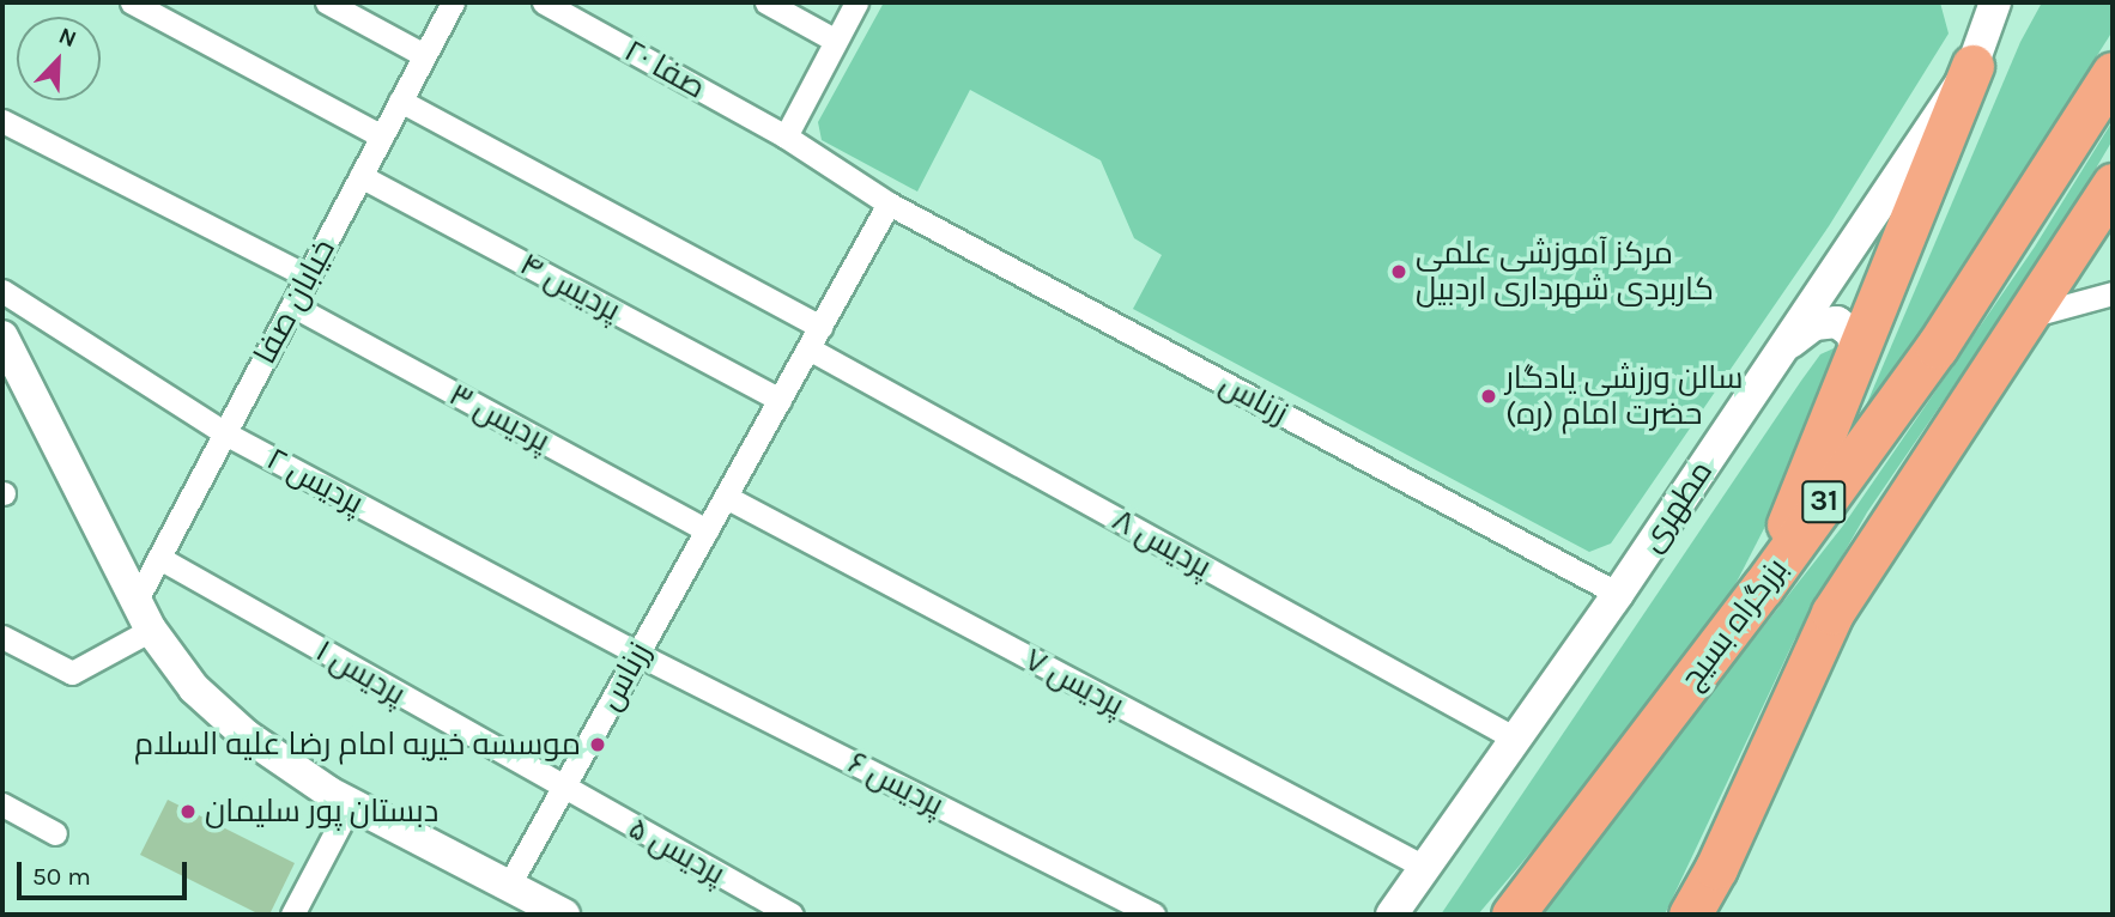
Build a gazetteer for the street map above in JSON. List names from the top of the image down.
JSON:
{
  "streets": {
    "highway": ["31", "بزرگراه بسیج"],
    "street": [
      "صفا ۲۰",
      "پردیس ۴",
      "خیابان صفا",
      "زرناس",
      "پردیس ۳",
      "پردیس ۲",
      "مطهری",
      "پردیس ۸",
      "پردیس ۱",
      "پردیس ۷",
      "پردیس ۶",
      "پردیس ۵"
    ]
  },
  "crossings": [
    ["صفا ۲۰", "زرناس"],
    ["پردیس ۴", "خیابان صفا"],
    ["پردیس ۴", "زرناس"],
    ["خیابان صفا", "پردیس ۳"],
    ["خیابان صفا", "پردیس ۲"],
    ["خیابان صفا", "پردیس ۸"],
    ["خیابان صفا", "پردیس ۱"],
    ["زرناس", "پردیس ۳"],
    ["زرناس", "پردیس ۲"],
    ["زرناس", "مطهری"],
    ["زرناس", "پردیس ۸"],
    ["زرناس", "پردیس ۱"],
    ["زرناس", "پردیس ۷"],
    ["زرناس", "پردیس ۶"],
    ["زرناس", "پردیس ۵"],
    ["پردیس ۲", "پردیس ۶"],
    ["مطهری", "پردیس ۸"],
    ["مطهری", "پردیس ۷"],
    ["پردیس ۱", "پردیس ۵"]
  ],
  "places": [
    "مرکز آموزشی علمی کاربردی شهرداری اردبیل",
    "سالن ورزشی یادگار حضرت امام (ره)",
    "موسسه خیریه امام رضا علیه السلام",
    "دبستان پور سلیمان"
  ],
  "scale_bar": "50 m",
  "north": "top right"
}
